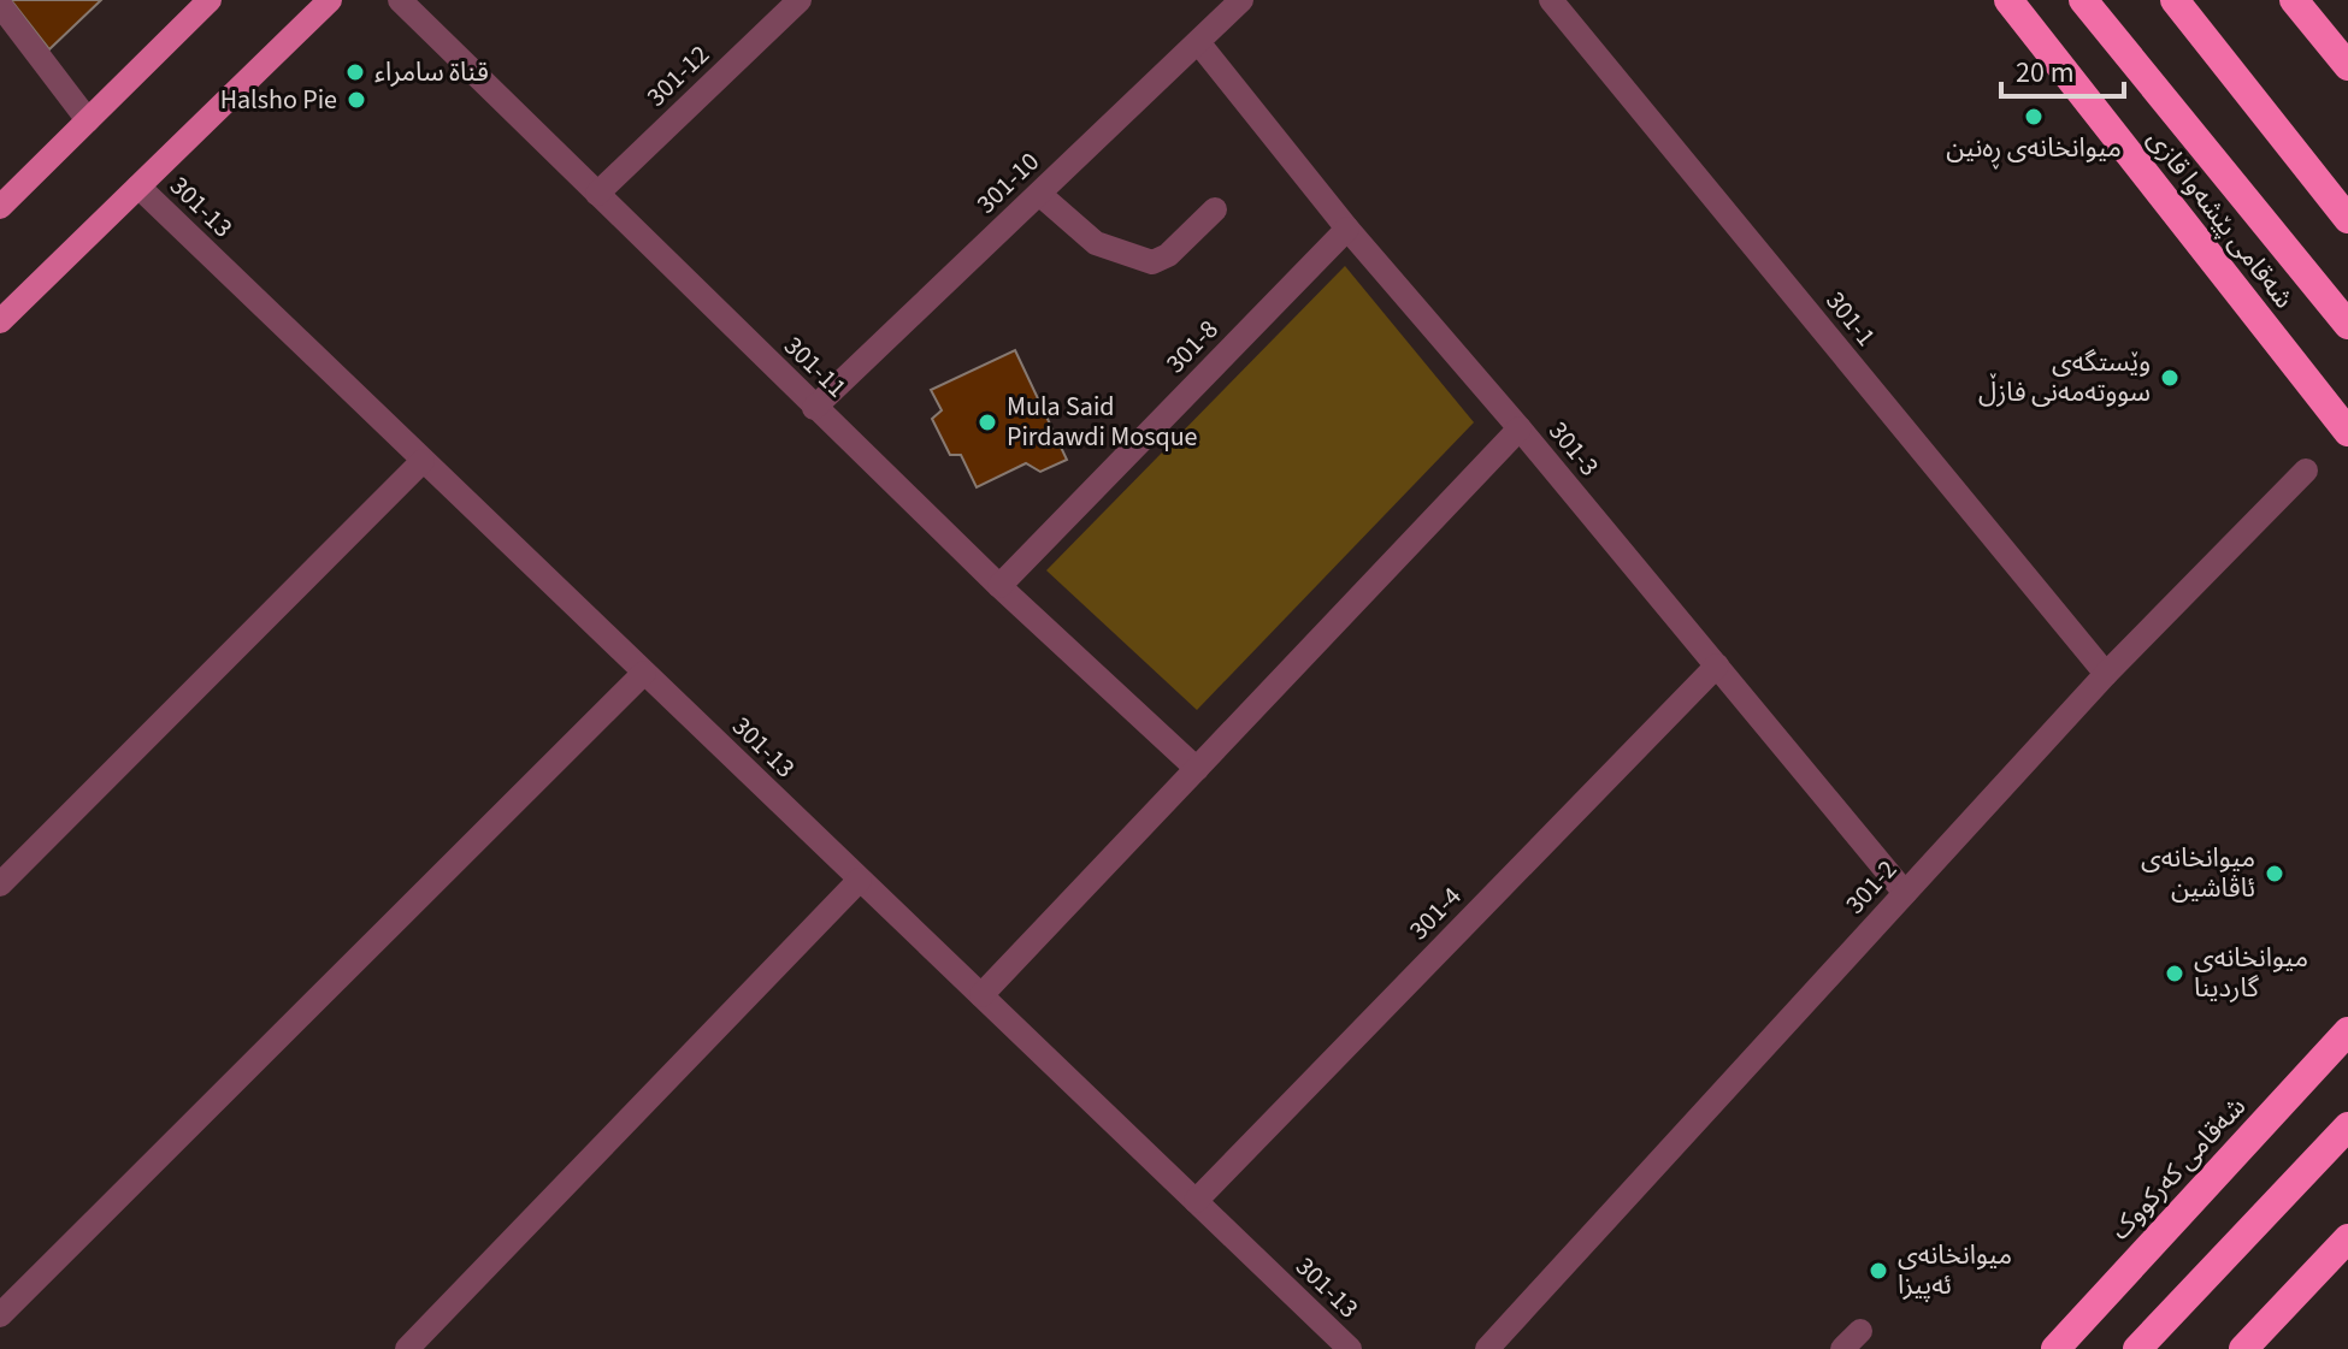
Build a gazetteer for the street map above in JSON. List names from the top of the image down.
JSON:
{
  "streets": {
    "highway": ["شەقامی پێشەوا قازی", "شەقامی کەرکووک"],
    "street": [
      "301-12",
      "301-10",
      "301-13",
      "301-1",
      "301-8",
      "301-11",
      "301-3",
      "301-2",
      "301-4"
    ]
  },
  "crossings": [
    ["301-12", "301-11"],
    ["301-10", "301-11"],
    ["301-10", "301-3"],
    ["301-13", "301-4"],
    ["301-1", "301-2"],
    ["301-8", "301-11"],
    ["301-8", "301-3"],
    ["301-3", "301-2"],
    ["301-3", "301-4"]
  ],
  "places": [
    "قناة سامراء",
    "Halsho Pie",
    "میوانخانەی ڕەنین",
    "وێستگەی سووتەمەنی فازڵ",
    "Mula Said Pirdawdi Mosque",
    "میوانخانەی ئاڤاشین",
    "میوانخانەی گاردینا",
    "میوانخانەی ئەپیزا"
  ],
  "scale_bar": "20 m"
}
